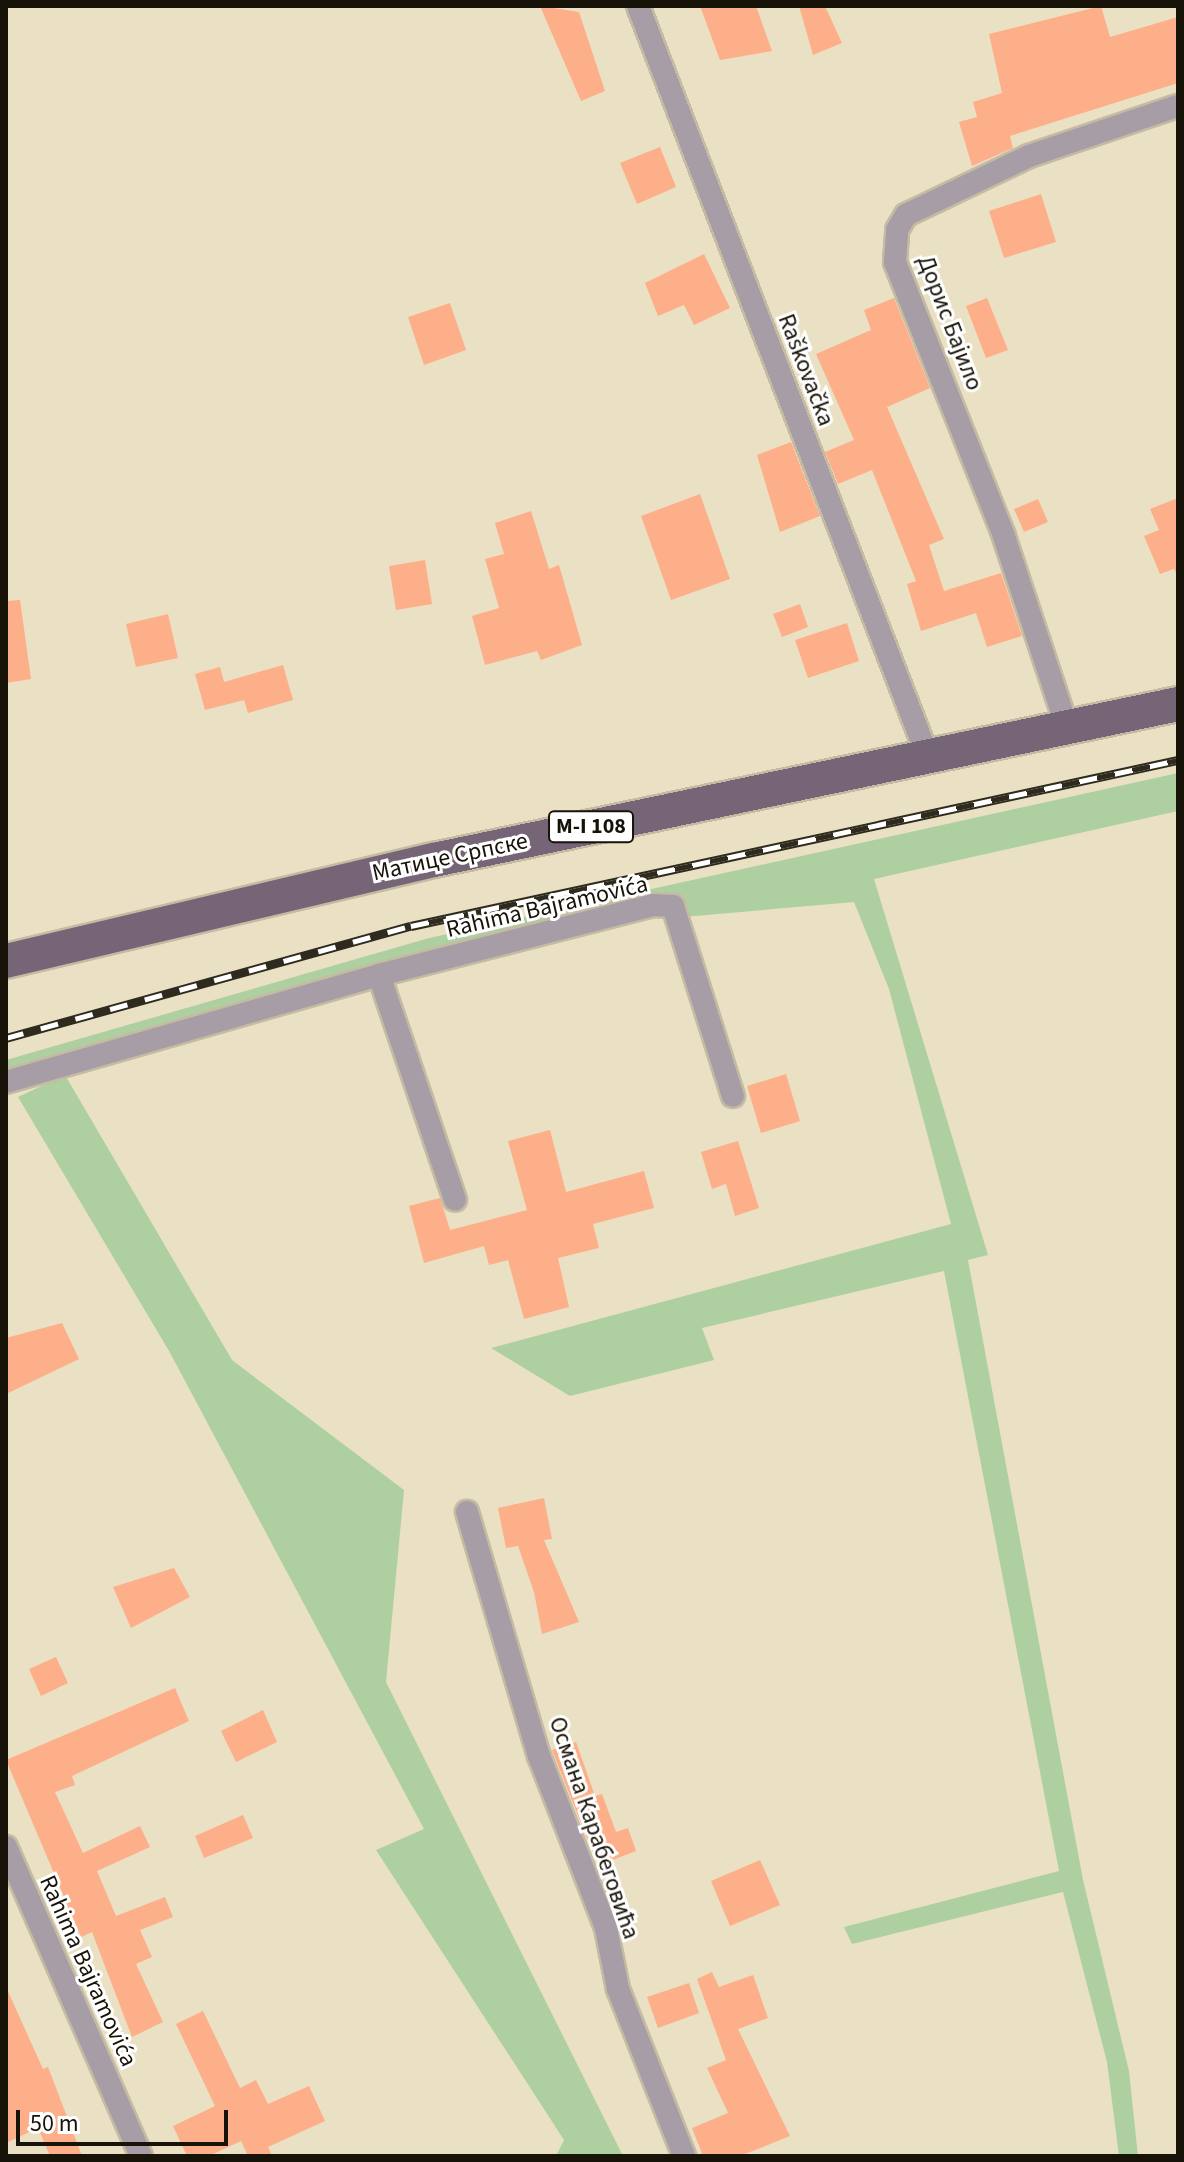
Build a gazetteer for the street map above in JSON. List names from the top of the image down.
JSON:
{
  "streets": {
    "main road": ["M-I 108", "Матице Српске"],
    "street": [
      "Дорис Бајило",
      "Raškovačka",
      "Rahima Bajramovića",
      "Османа Карабеговића"
    ]
  },
  "crossings": [
    ["Дорис Бајило", "Матице Српске"],
    ["Raškovačka", "Матице Српске"]
  ],
  "scale_bar": "50 m"
}
